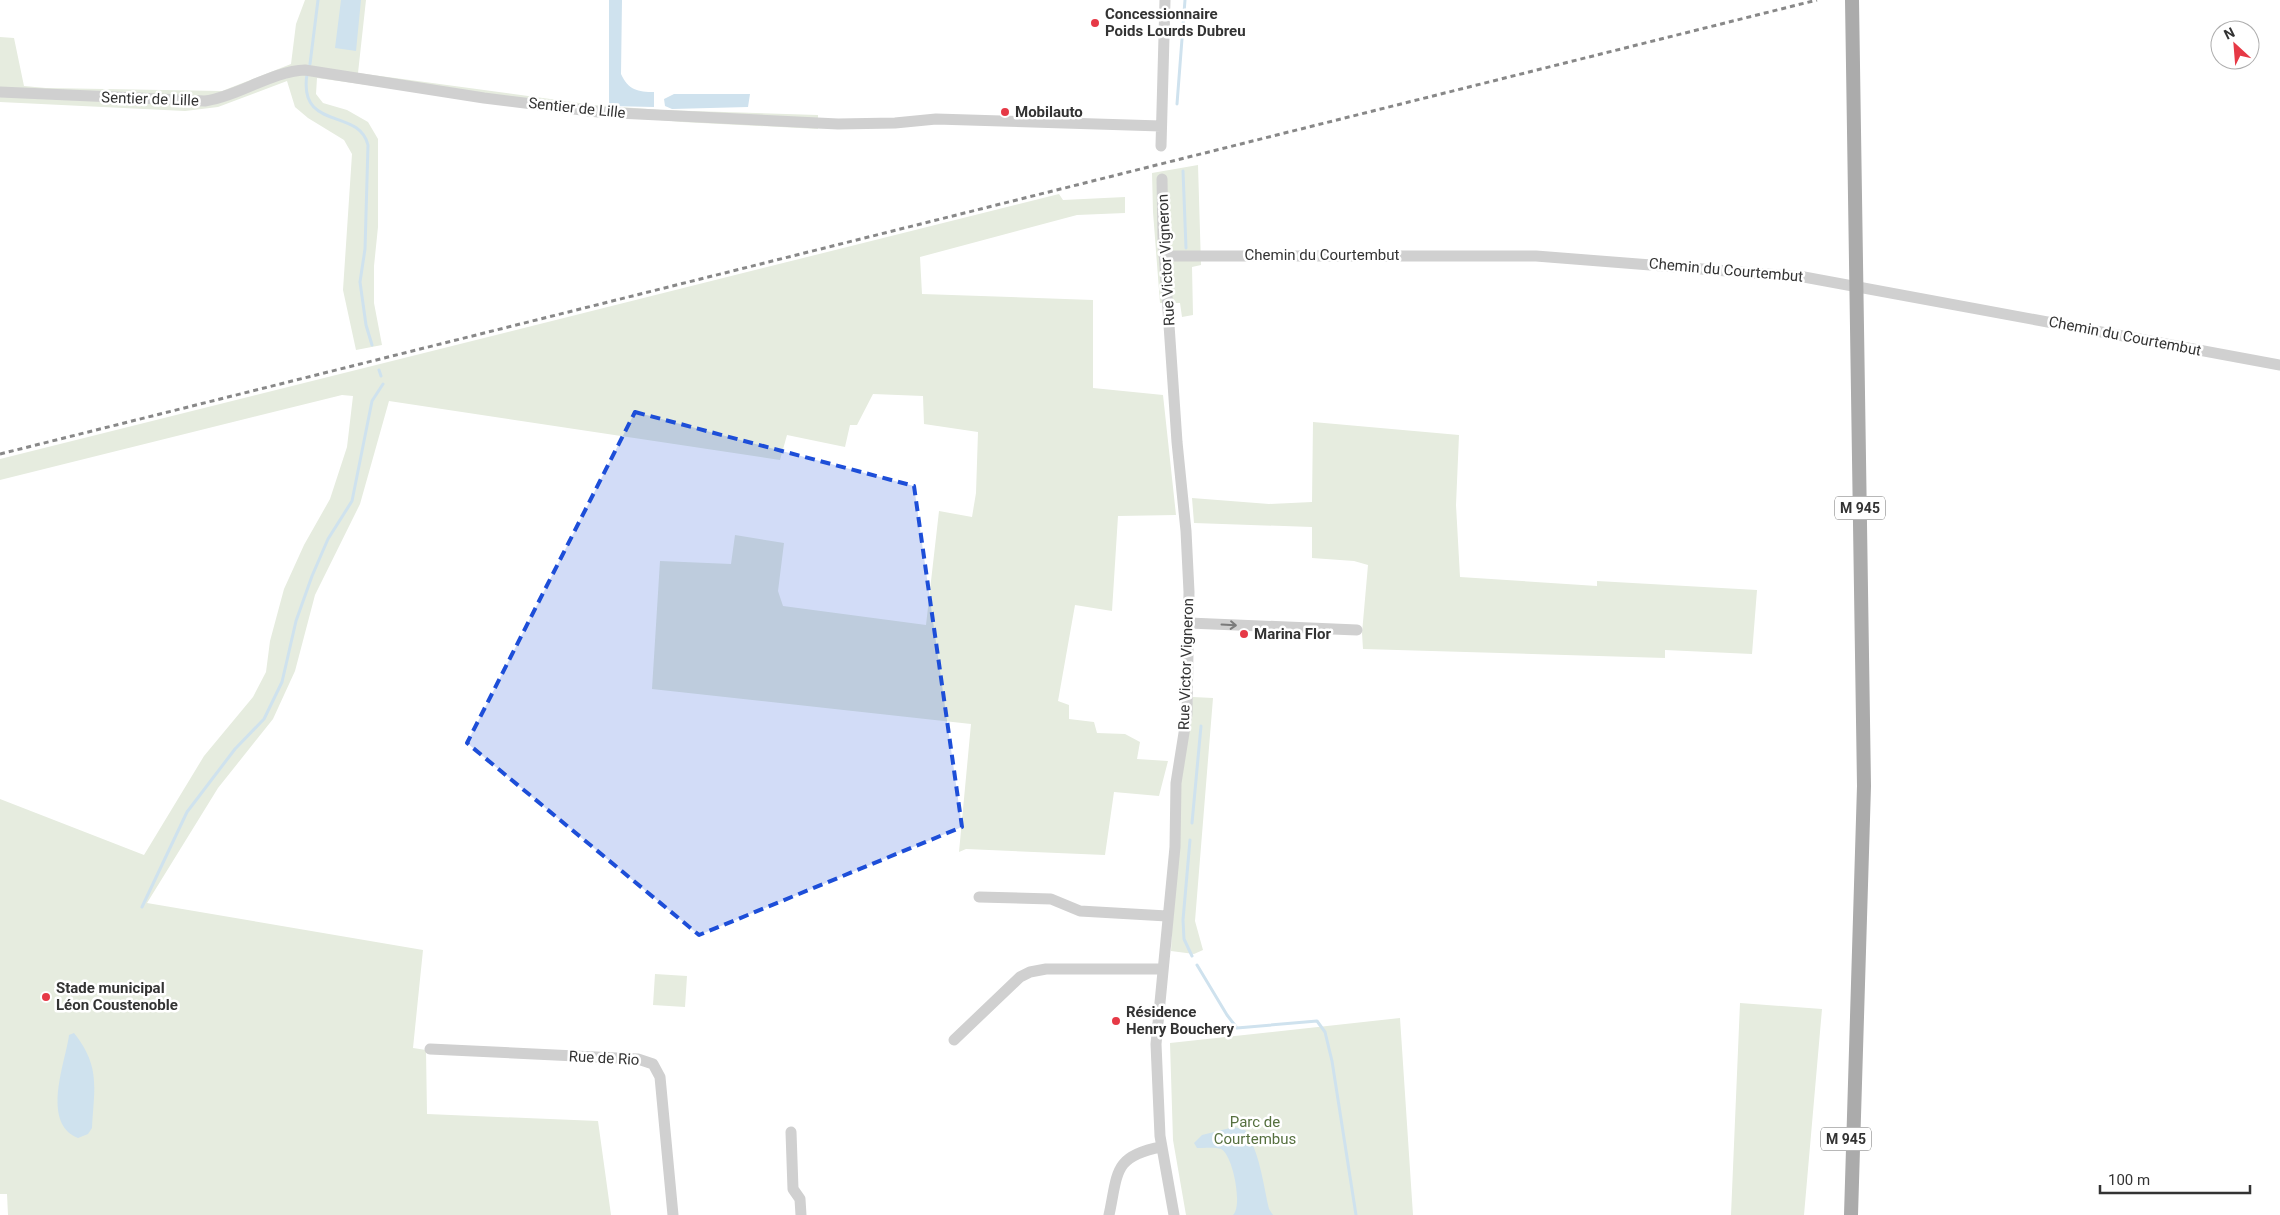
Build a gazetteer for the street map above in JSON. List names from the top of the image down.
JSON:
{
  "streets": {
    "main road": ["M 945"],
    "street": [
      "Sentier de Lille",
      "Chemin du Courtembut",
      "Rue Victor Vigneron",
      "Rue de Rio"
    ]
  },
  "crossings": [
    ["Chemin du Courtembut", "Rue Victor Vigneron"]
  ],
  "parks": ["Parc de Courtembus"],
  "places": [
    "Concessionnaire Poids Lourds Dubreu",
    "Mobilauto",
    "Marina Flor",
    "Stade municipal Léon Coustenoble",
    "Résidence Henry Bouchery"
  ],
  "scale_bar": "100 m",
  "north": "top left"
}
